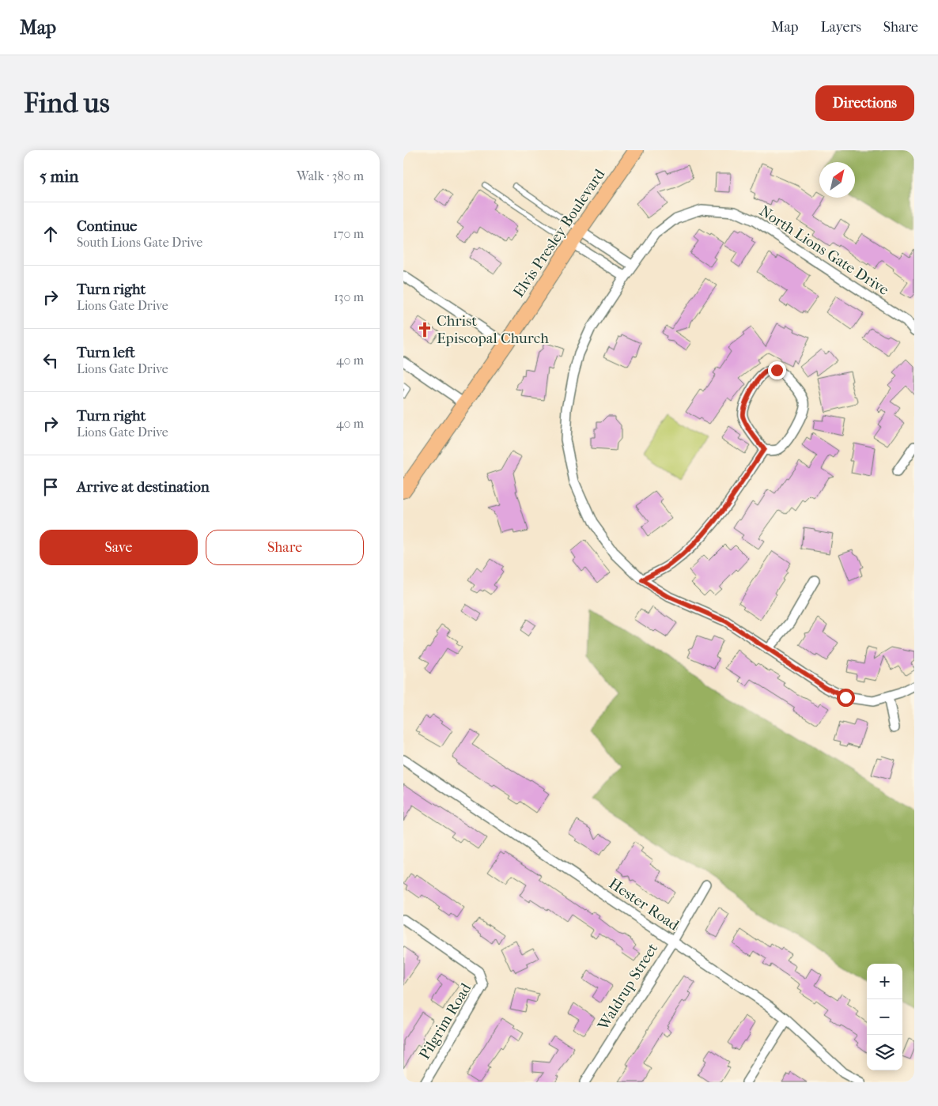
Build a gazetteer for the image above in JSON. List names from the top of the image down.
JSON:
{
  "streets": {
    "main road": ["Elvis Presley Boulevard"],
    "street": [
      "North Lions Gate Drive",
      "Hester Road",
      "Waldrup Street",
      "Pilgrim Road"
    ]
  },
  "crossings": [
    ["Hester Road", "Waldrup Street"]
  ],
  "places": {
    "church": ["Christ Episcopal Church"]
  },
  "north": "top right",
  "page": {
    "header": "Map",
    "nav": ["Map", "Layers", "Share"],
    "buttons": [
      "Directions",
      ["Save", "Share"]
    ],
    "title": "Find us",
    "heading": ["5 min", "Walk · 380 m"],
    "list": [
      ["Continue", "South Lions Gate Drive", "170 m"],
      ["Turn right", "Lions Gate Drive", "130 m"],
      ["Turn left", "Lions Gate Drive", "40 m"],
      ["Turn right", "Lions Gate Drive", "40 m"],
      "Arrive at destination"
    ],
    "map_buttons": ["+", "−"]
  }
}
